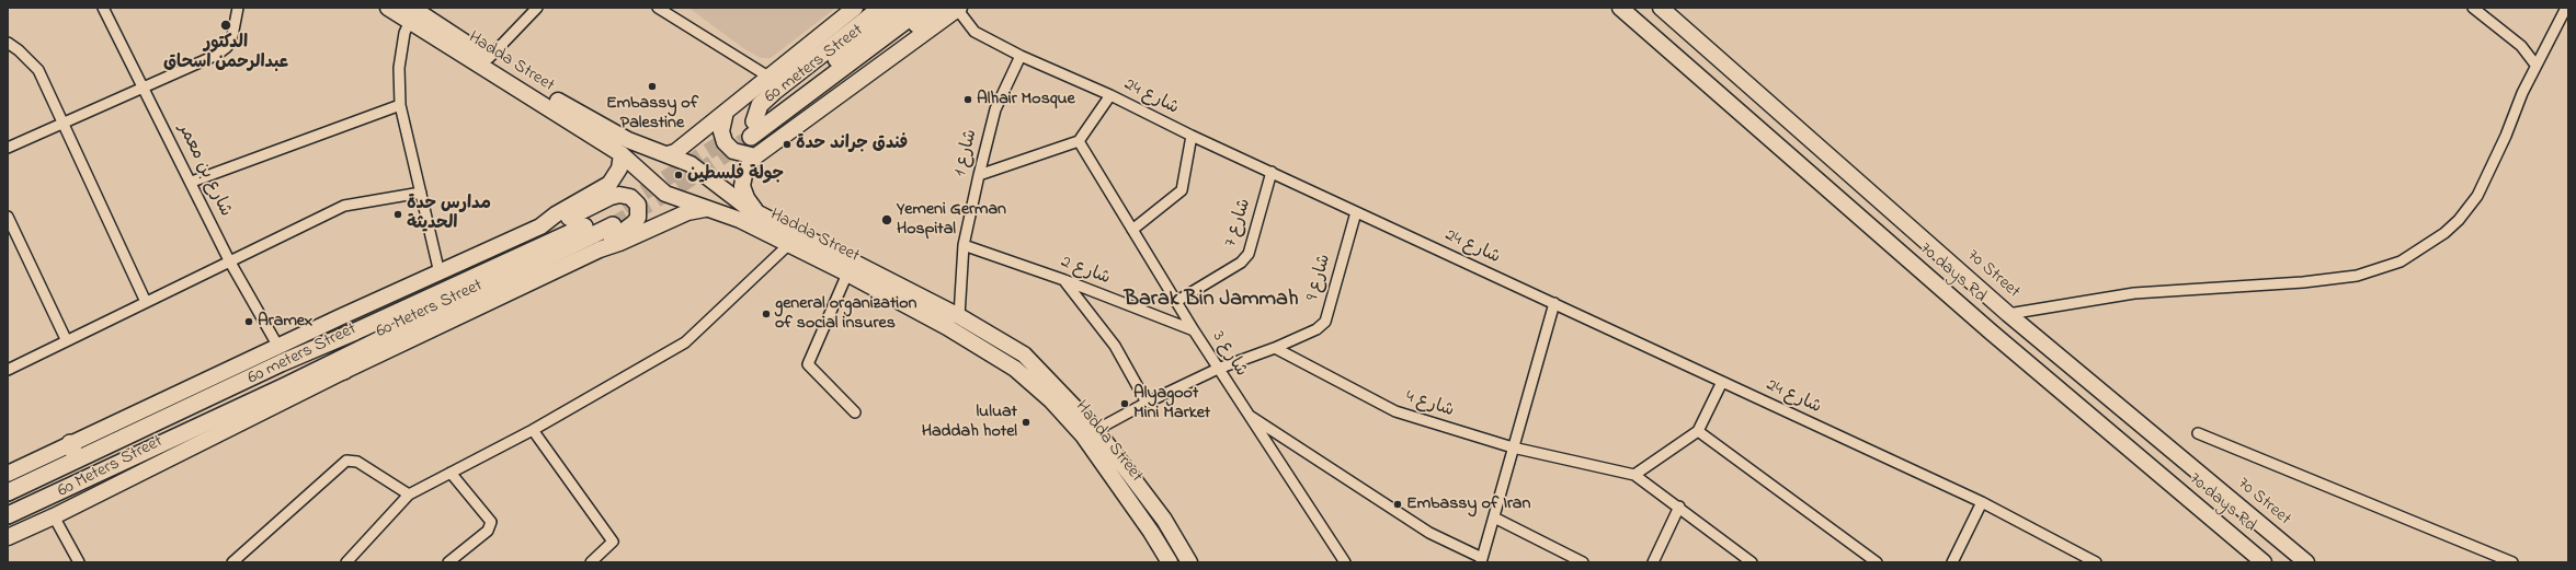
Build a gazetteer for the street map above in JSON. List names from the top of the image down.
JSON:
{
  "streets": {
    "highway": ["60 meters Street"],
    "main road": [
      "Hadda Street",
      "70 days Rd",
      "70 Street",
      "60 Meters Street"
    ],
    "street": [
      "شارع 24",
      "شارع 1",
      "شارع بن معمر",
      "شارع 7",
      "شارع 2",
      "شارع 9",
      "شارع 3",
      "شارع 4"
    ]
  },
  "crossings": [
    ["Hadda Street", "شارع 1"],
    ["Hadda Street", "60 Meters Street"],
    ["شارع 24", "شارع 1"],
    ["شارع 24", "شارع 7"],
    ["شارع 24", "شارع 9"],
    ["شارع 1", "شارع 2"],
    ["شارع بن معمر", "60 Meters Street"],
    ["شارع 7", "شارع 3"],
    ["شارع 2", "شارع 3"],
    ["شارع 9", "شارع 4"]
  ],
  "districts": ["Barak Bin Jammah"],
  "places": [
    "الدكتور عبدالرحمن اسحاق",
    "Embassy of Palestine",
    "Alhair Mosque",
    "فندق جراند حدة",
    "جولة فلسطين",
    "مدارس حدة الحديثة",
    "Yemeni German Hospital",
    "general organization of social insures",
    "Aramex",
    "Alyagoot Mini Market",
    "luluat Haddah hotel",
    "Embassy of Iran"
  ]
}
